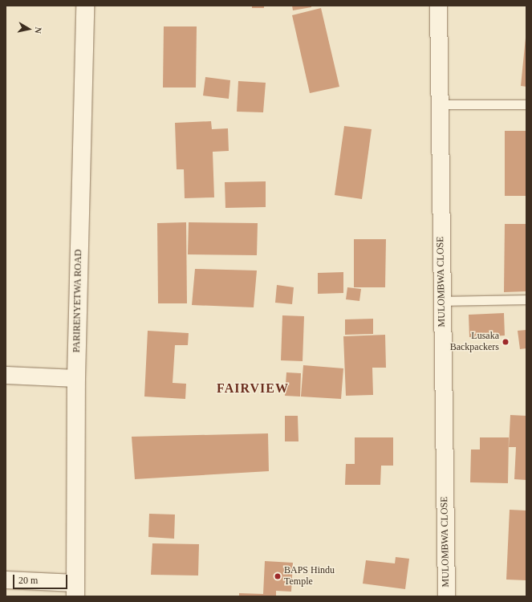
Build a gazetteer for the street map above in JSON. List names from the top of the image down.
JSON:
{
  "streets": {
    "main road": ["PARIRENYETWA ROAD"],
    "street": ["MULOMBWA CLOSE"]
  },
  "districts": ["FAIRVIEW"],
  "places": ["Lusaka Backpackers", "BAPS Hindu Temple"],
  "scale_bar": "20 m",
  "north": "right"
}
